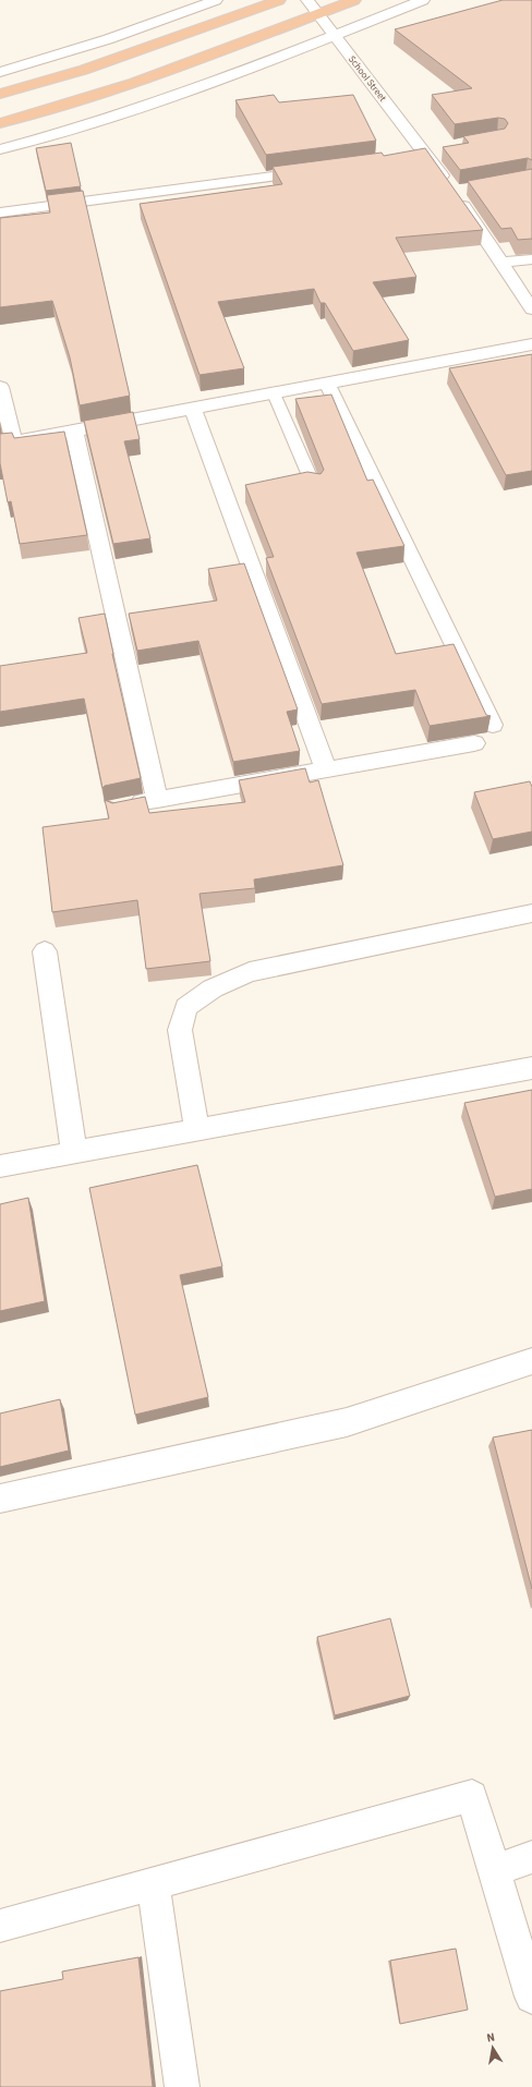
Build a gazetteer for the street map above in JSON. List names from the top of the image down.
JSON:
{
  "streets": {
    "street": ["School Street"]
  },
  "north": "top"
}
